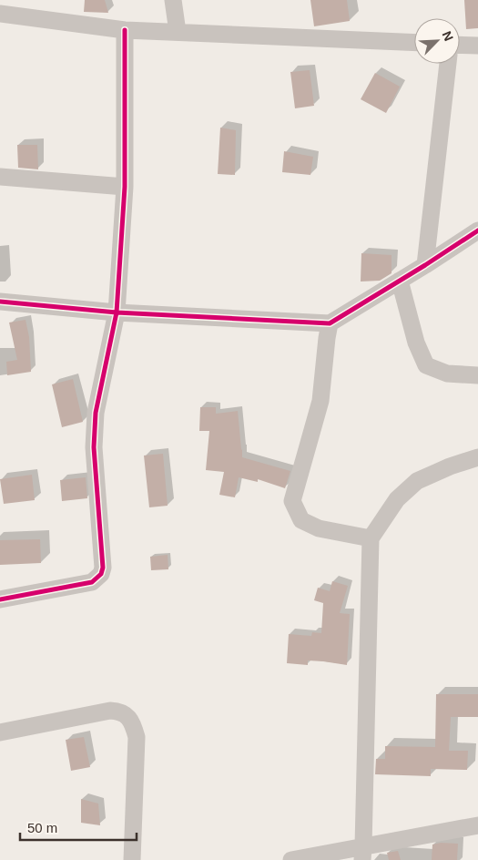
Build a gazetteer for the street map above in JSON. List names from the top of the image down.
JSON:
{
  "scale_bar": "50 m",
  "north": "top right"
}
